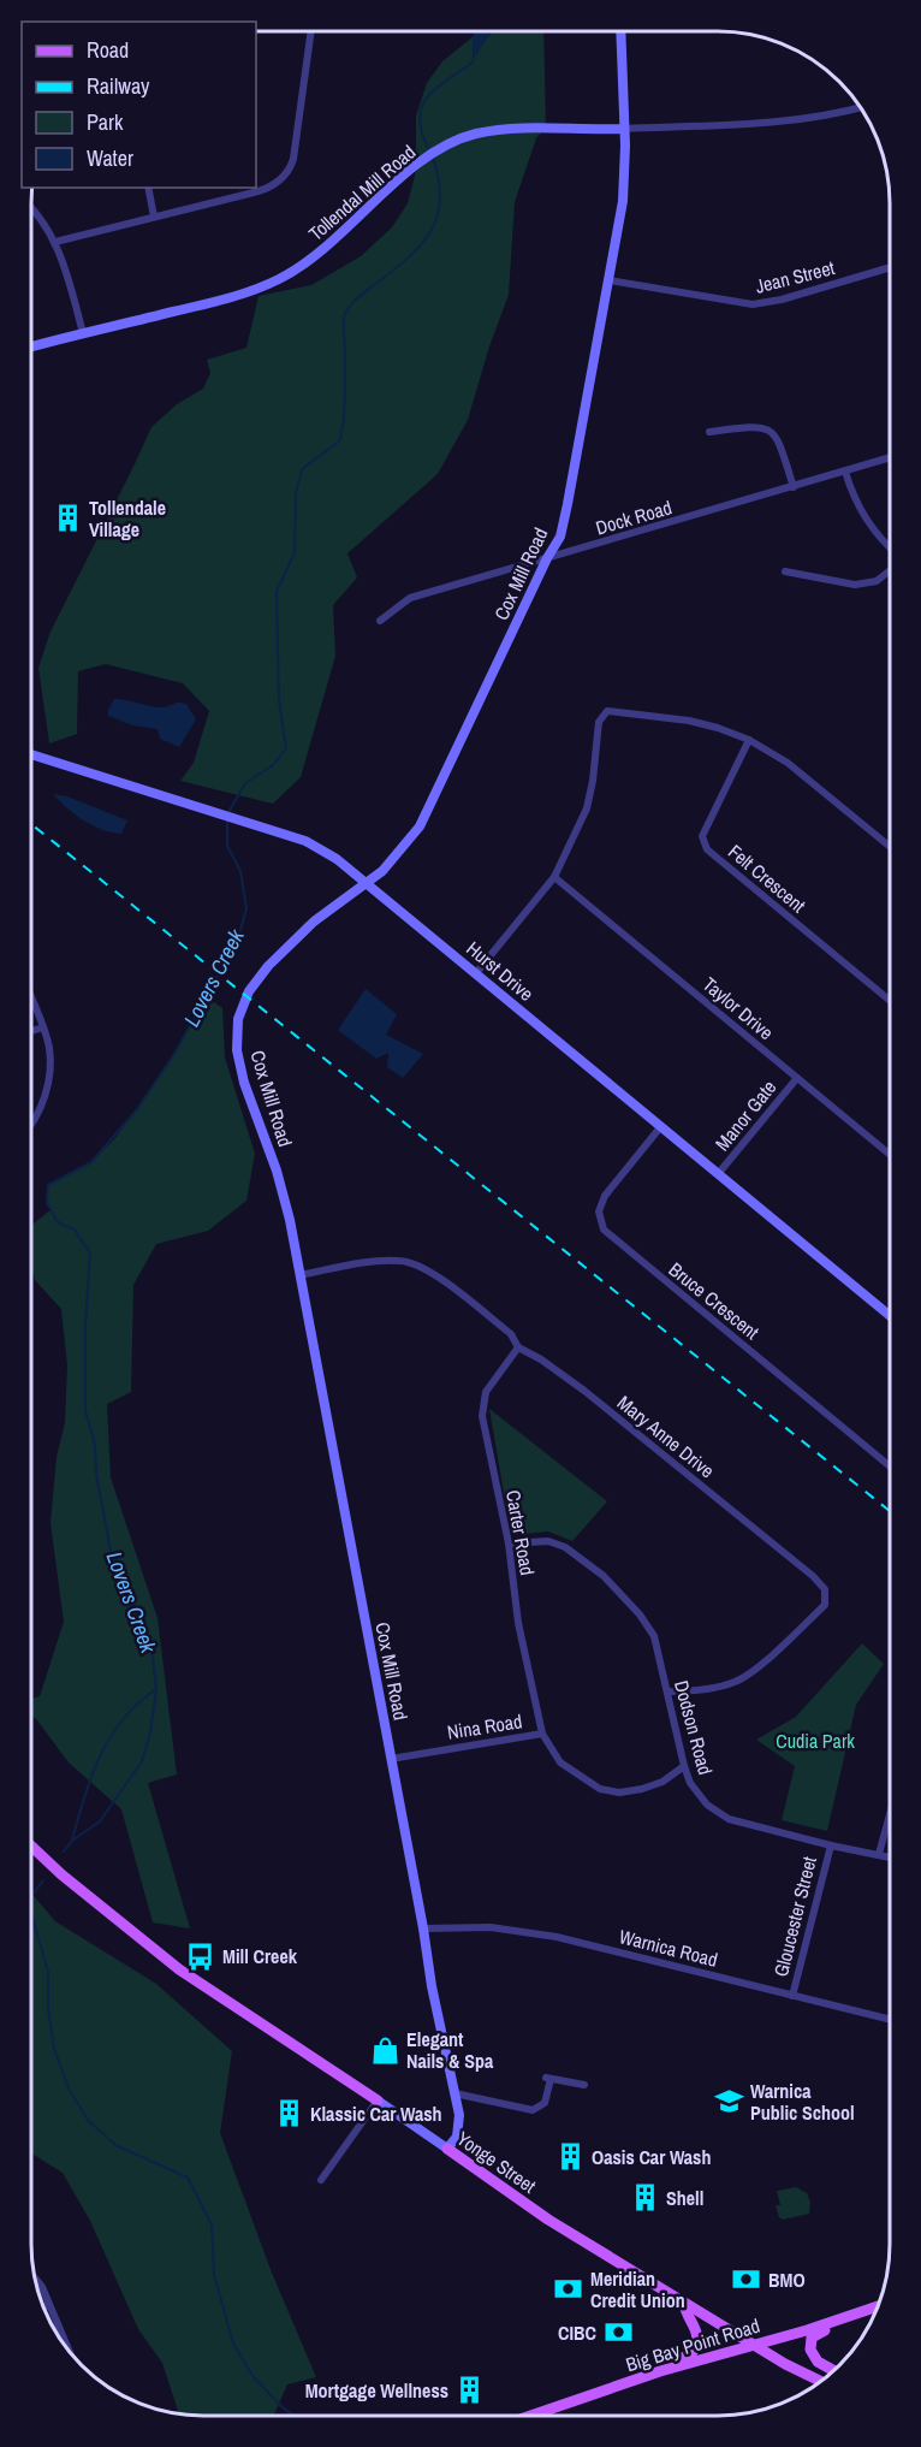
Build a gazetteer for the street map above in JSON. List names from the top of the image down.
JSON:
{
  "streets": {
    "main road": ["Yonge Street", "Big Bay Point Road"],
    "street": [
      "Tollendal Mill Road",
      "Jean Street",
      "Dock Road",
      "Cox Mill Road",
      "Felt Crescent",
      "Hurst Drive",
      "Taylor Drive",
      "Manor Gate",
      "Bruce Crescent",
      "Mary Anne Drive",
      "Carter Road",
      "Nina Road",
      "Dodson Road",
      "Gloucester Street",
      "Warnica Road"
    ]
  },
  "crossings": [
    ["Tollendal Mill Road", "Cox Mill Road"],
    ["Jean Street", "Cox Mill Road"],
    ["Dock Road", "Cox Mill Road"],
    ["Cox Mill Road", "Hurst Drive"],
    ["Cox Mill Road", "Mary Anne Drive"],
    ["Cox Mill Road", "Nina Road"],
    ["Cox Mill Road", "Warnica Road"],
    ["Cox Mill Road", "Yonge Street"],
    ["Hurst Drive", "Manor Gate"],
    ["Hurst Drive", "Bruce Crescent"],
    ["Taylor Drive", "Manor Gate"],
    ["Mary Anne Drive", "Carter Road"],
    ["Mary Anne Drive", "Dodson Road"],
    ["Carter Road", "Nina Road"],
    ["Carter Road", "Dodson Road"],
    ["Nina Road", "Dodson Road"],
    ["Dodson Road", "Gloucester Street"],
    ["Gloucester Street", "Warnica Road"],
    ["Yonge Street", "Big Bay Point Road"]
  ],
  "water": ["Lovers Creek"],
  "parks": ["Cudia Park"],
  "places": {
    "building": [
      "Tollendale Village",
      "Klassic Car Wash",
      "Oasis Car Wash",
      "Shell",
      "Mortgage Wellness"
    ],
    "bus stop": ["Mill Creek"],
    "shop": ["Elegant Nails & Spa"],
    "school or university": ["Warnica Public School"],
    "bank": ["BMO", "Meridian Credit Union", "CIBC"]
  },
  "legend": [
    "Road",
    "Railway",
    "Park",
    "Water"
  ]
}
